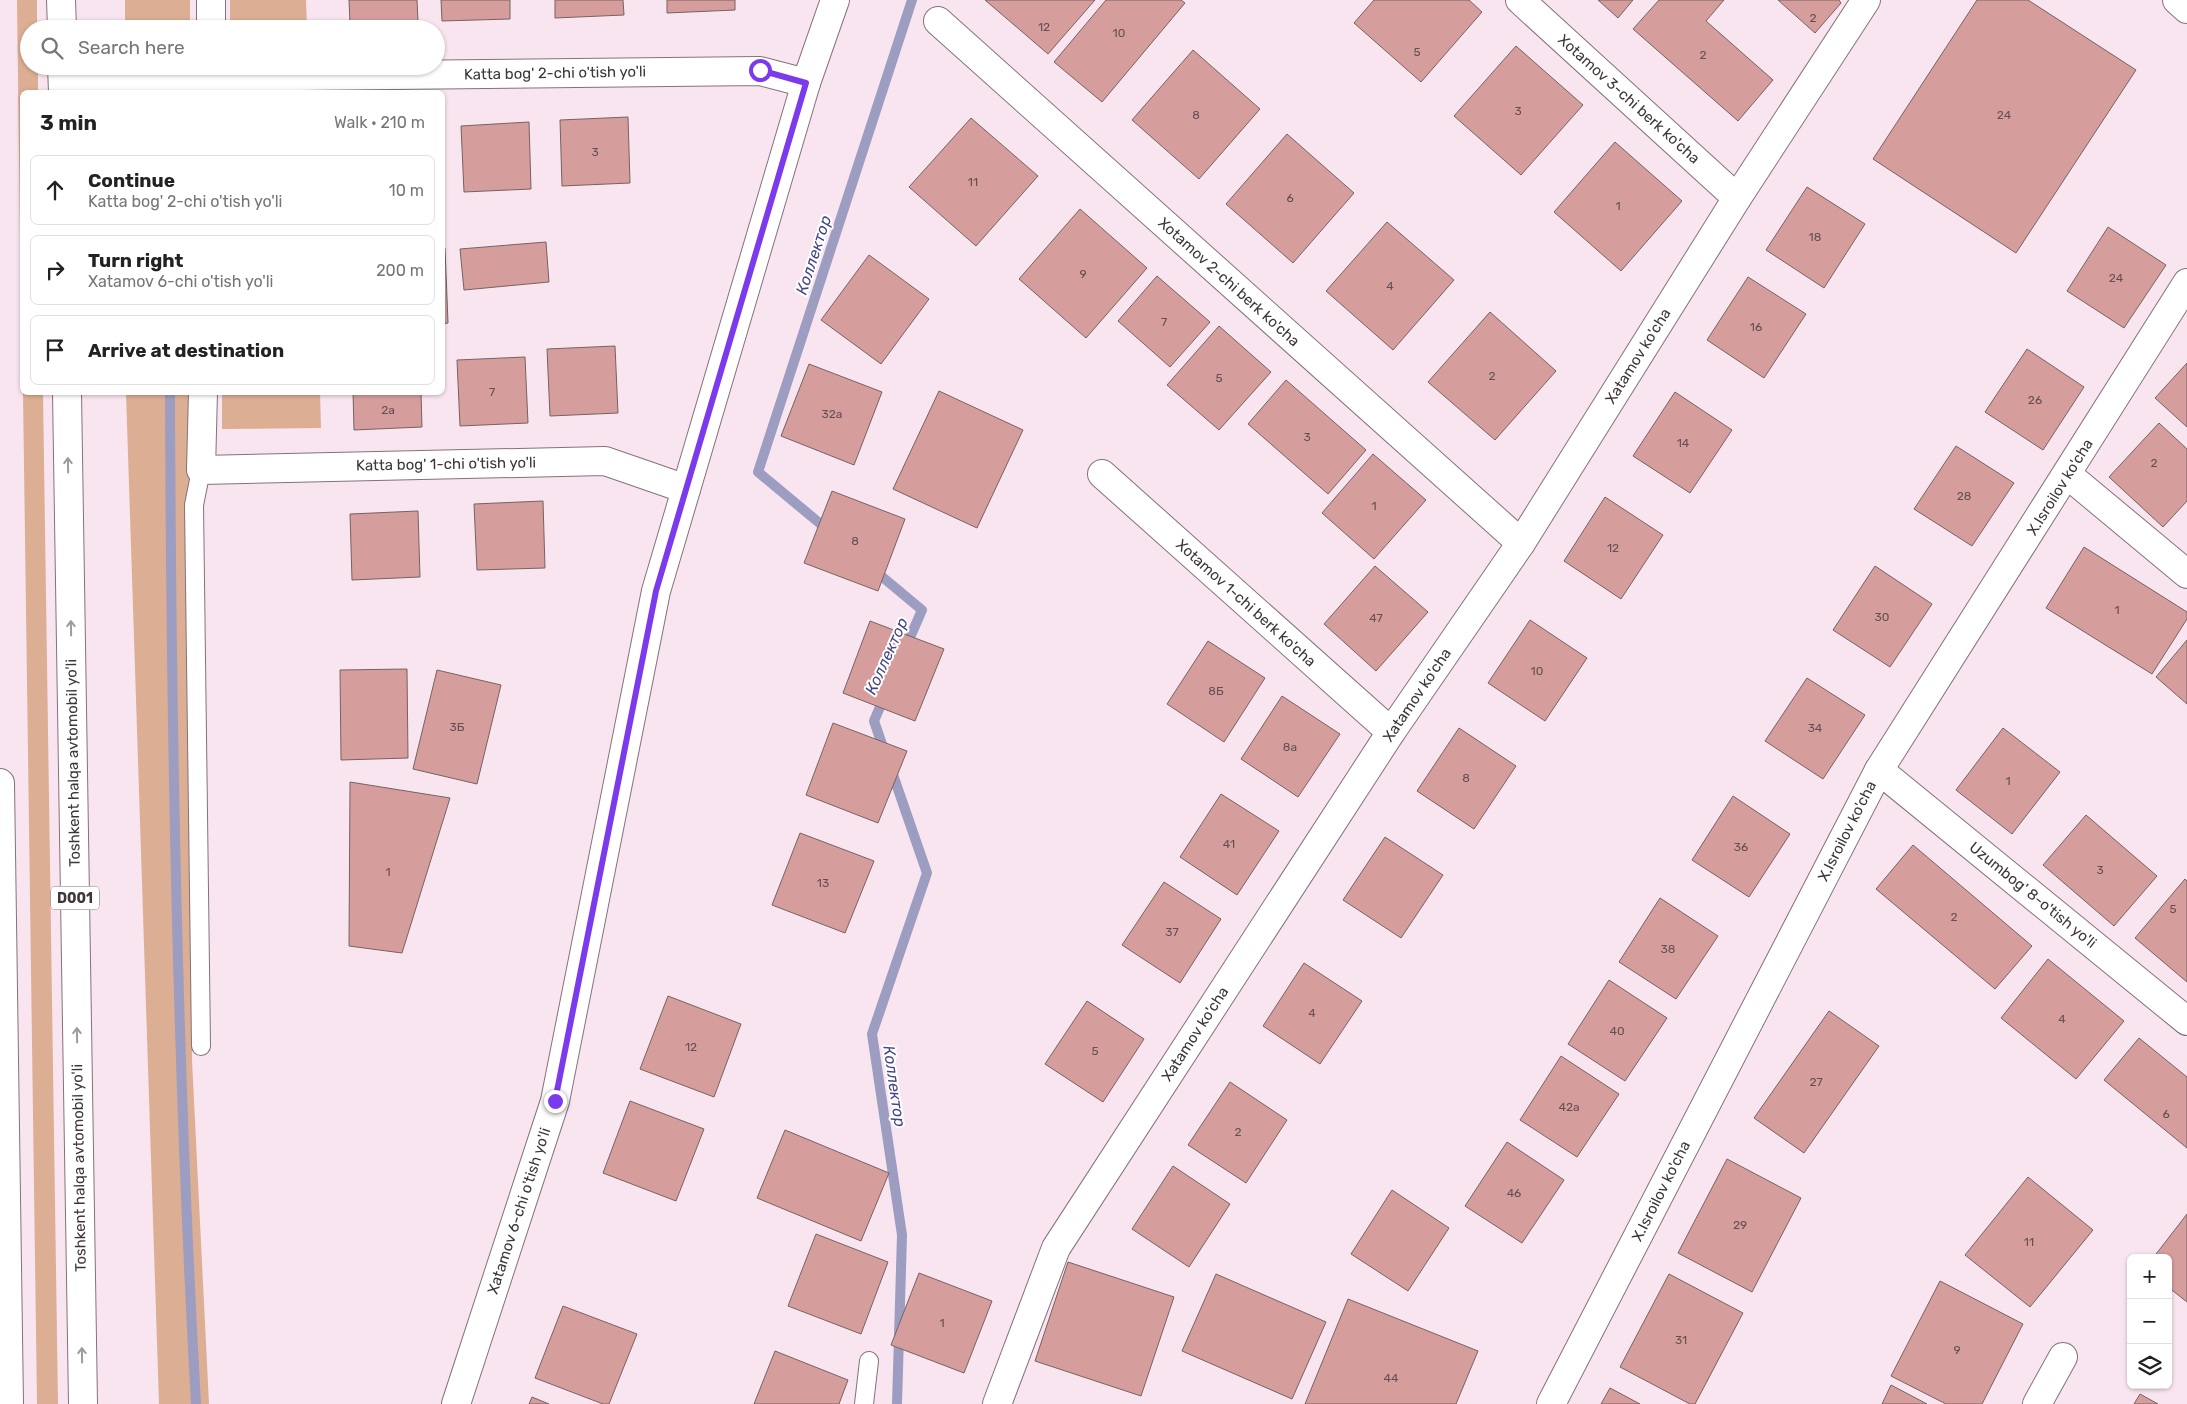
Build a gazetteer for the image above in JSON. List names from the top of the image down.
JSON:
{
  "streets": {
    "main road": [
      "Katta bog' 2-chi o'tish yo'li",
      "Xotamov 3-chi berk ko'cha",
      "Xotamov 2-chi berk ko'cha",
      "Xatamov ko'cha",
      "Katta bog' 1-chi o'tish yo'li",
      "X.Isroilov ko'cha",
      "Xotamov 1-chi berk ko'cha",
      "Toshkent halqa avtomobil yo'li",
      "Uzumbog' 8-o'tish yo'li",
      "D001",
      "Xatamov 6-chi o'tish yo'li"
    ]
  },
  "crossings": [
    ["Katta bog' 2-chi o'tish yo'li", "Xatamov 6-chi o'tish yo'li"],
    ["Xotamov 3-chi berk ko'cha", "Xatamov ko'cha"],
    ["Xotamov 2-chi berk ko'cha", "Xatamov ko'cha"],
    ["Xatamov ko'cha", "Xotamov 1-chi berk ko'cha"],
    ["Katta bog' 1-chi o'tish yo'li", "Xatamov 6-chi o'tish yo'li"],
    ["X.Isroilov ko'cha", "Uzumbog' 8-o'tish yo'li"]
  ],
  "water": ["Коллектор"],
  "house_numbers": [
    "2",
    "12",
    "10",
    "5",
    "2",
    "3",
    "8",
    "24",
    "3",
    "11",
    "6",
    "1",
    "18",
    "9",
    "24",
    "4",
    "7",
    "16",
    "2",
    "5",
    "7",
    "26",
    "2а",
    "32a",
    "3",
    "14",
    "2",
    "28",
    "1",
    "8",
    "12",
    "1",
    "30",
    "47",
    "10",
    "8Б",
    "3Б",
    "34",
    "8а",
    "8",
    "1",
    "41",
    "36",
    "3",
    "1",
    "13",
    "5",
    "2",
    "37",
    "38",
    "4",
    "4",
    "40",
    "12",
    "5",
    "27",
    "42а",
    "6",
    "2",
    "46",
    "29",
    "11",
    "1",
    "31",
    "9",
    "44"
  ],
  "page": {
    "search": "Search here",
    "heading": ["3 min", "Walk · 210 m"],
    "list": [
      ["Continue", "Katta bog' 2-chi o'tish yo'li", "10 m"],
      ["Turn right", "Xatamov 6-chi o'tish yo'li", "200 m"],
      "Arrive at destination"
    ],
    "map_buttons": ["+", "−"]
  }
}
